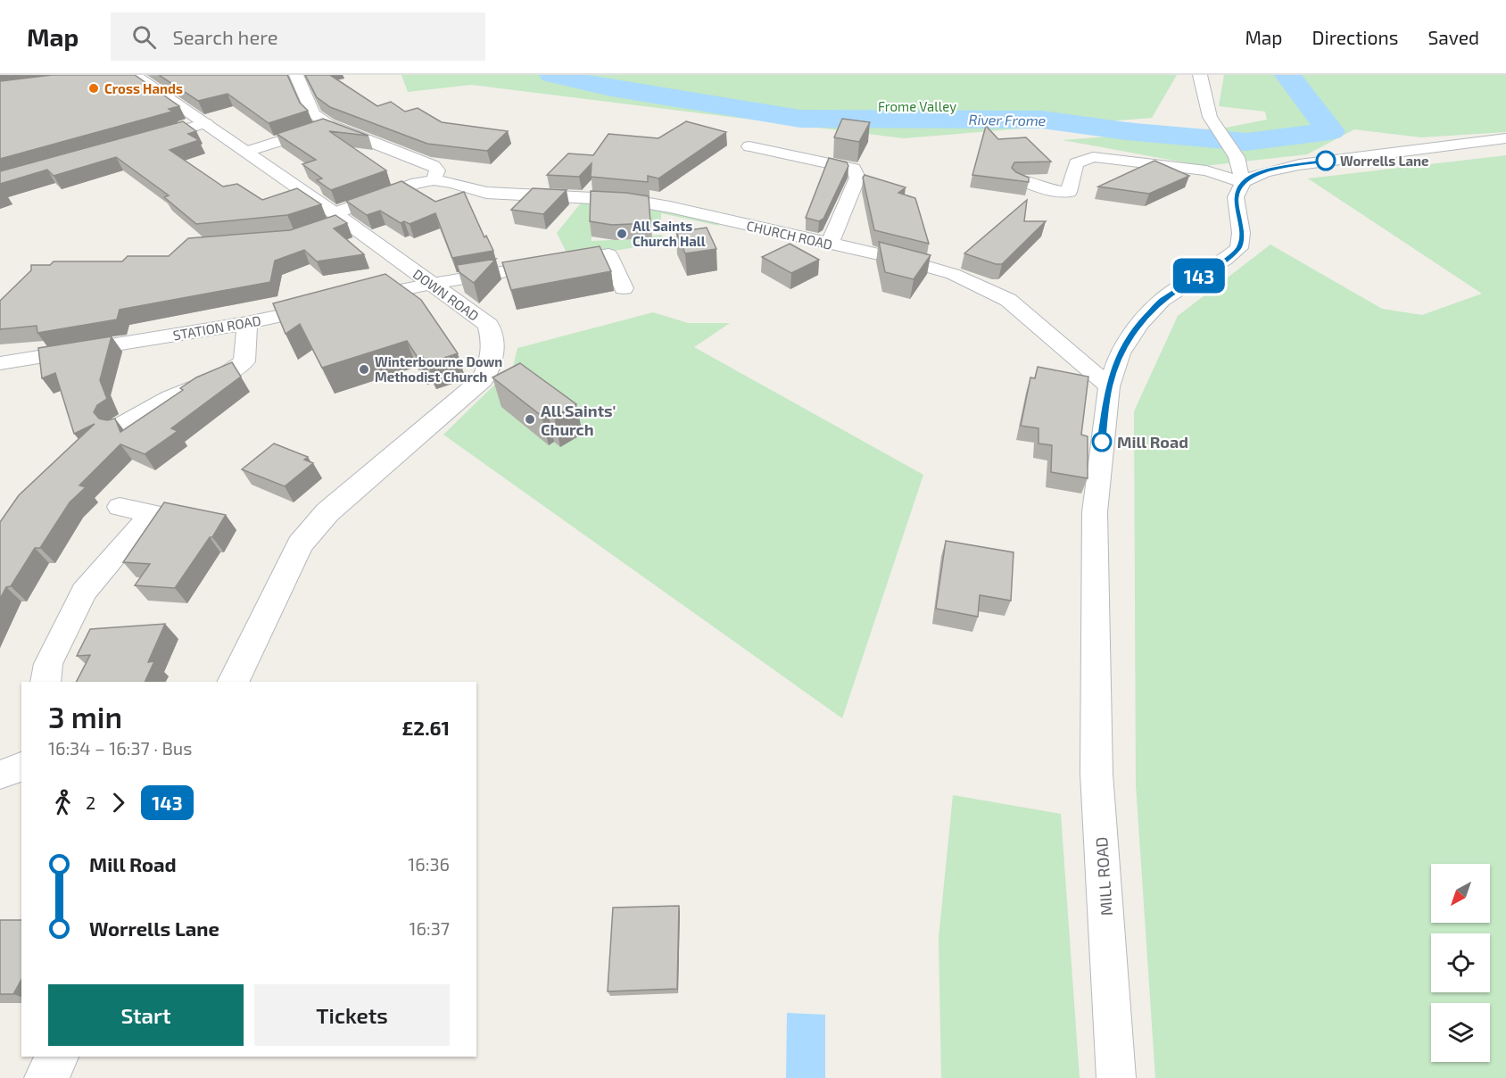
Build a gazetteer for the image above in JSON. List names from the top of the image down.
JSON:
{
  "streets": {
    "street": [
      "CHURCH ROAD",
      "DOWN ROAD",
      "STATION ROAD",
      "MILL ROAD"
    ]
  },
  "crossings": [
    ["CHURCH ROAD", "DOWN ROAD"],
    ["CHURCH ROAD", "MILL ROAD"]
  ],
  "water": ["River Frome"],
  "parks": ["Frome Valley"],
  "places": [
    "Cross Hands",
    "Worrells Lane",
    "All Saints Church Hall",
    "Winterbourne Down Methodist Church",
    "All Saints' Church",
    "Mill Road"
  ],
  "lines": ["bus line 143"],
  "north": "bottom left",
  "page": {
    "header": "Map",
    "search": "Search here",
    "nav": ["Map", "Directions", "Saved"],
    "on_map": "143",
    "heading": ["3 min", "16:34 – 16:37 · Bus", "£2.61"],
    "legs": ["2", "143"],
    "list": [
      {
        "name": "Mill Road",
        "value": "16:36"
      },
      {
        "name": "Worrells Lane",
        "value": "16:37"
      }
    ],
    "buttons": ["Start", "Tickets"]
  }
}
